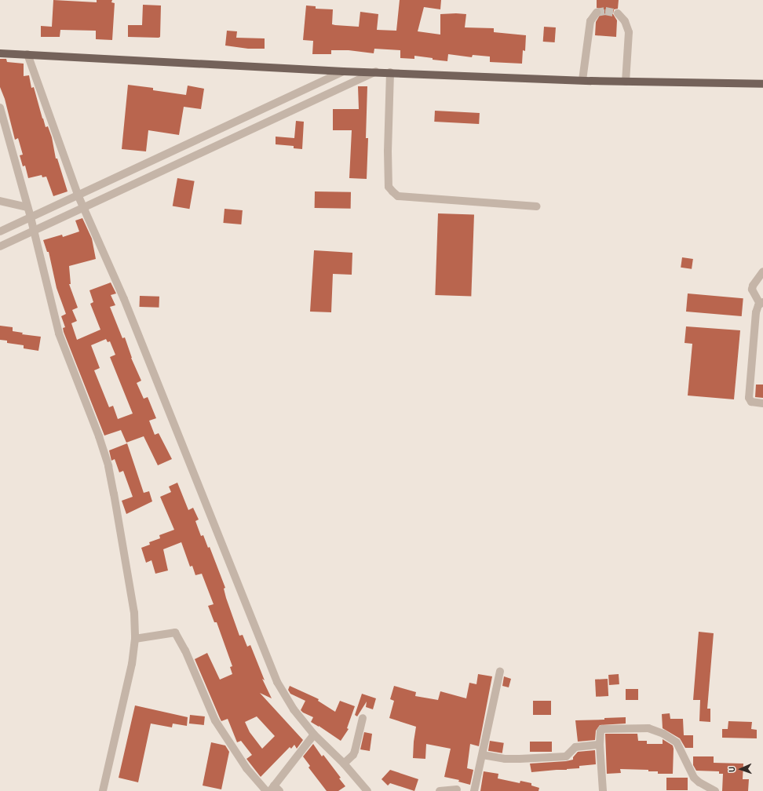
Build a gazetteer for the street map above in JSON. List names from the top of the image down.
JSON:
{
  "north": "left"
}
